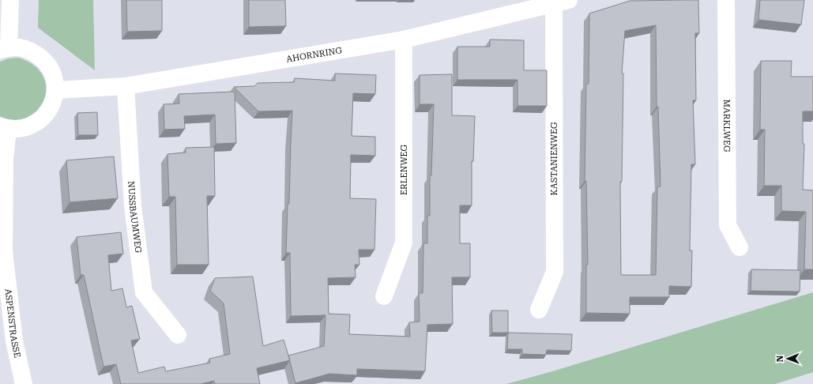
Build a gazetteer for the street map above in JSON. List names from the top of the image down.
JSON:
{
  "streets": {
    "street": [
      "AHORNRING",
      "MARKLWEG",
      "KASTANIENWEG",
      "ERLENWEG",
      "NUSSBAUMWEG",
      "ASPENSTRASSE"
    ]
  },
  "crossings": [
    ["AHORNRING", "KASTANIENWEG"],
    ["AHORNRING", "ERLENWEG"],
    ["AHORNRING", "NUSSBAUMWEG"]
  ],
  "north": "left"
}
